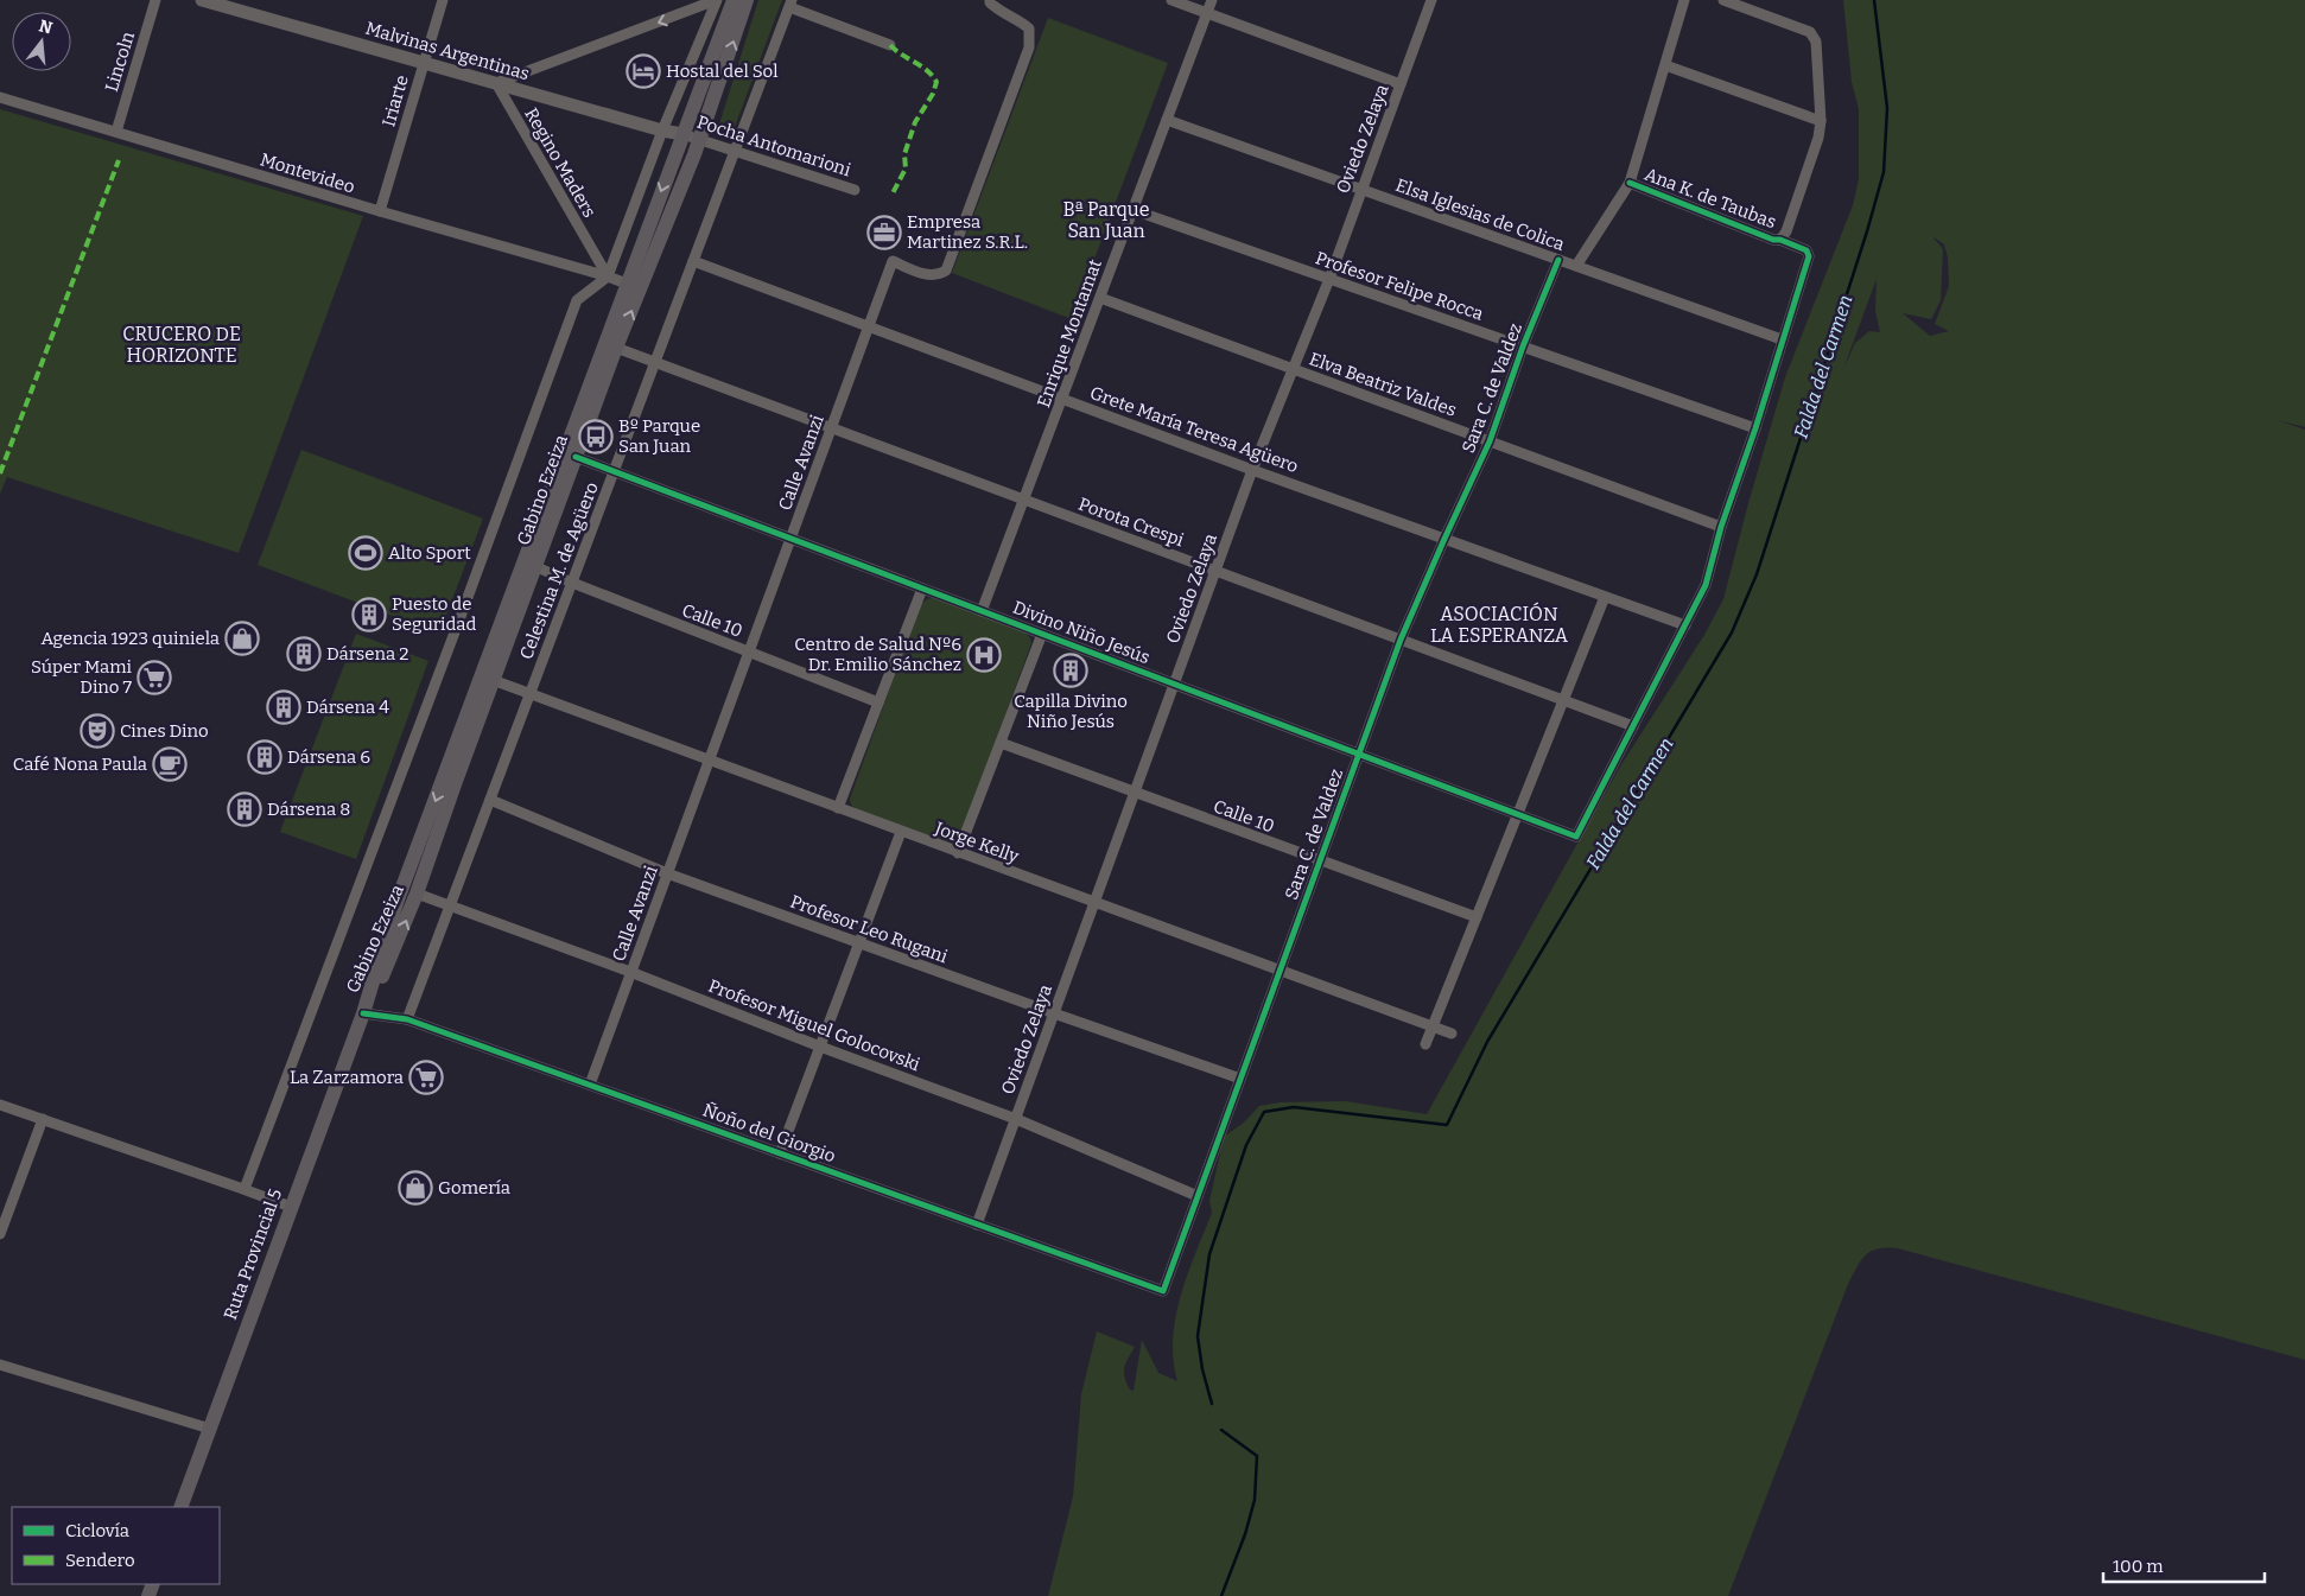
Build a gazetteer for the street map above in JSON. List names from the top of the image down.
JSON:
{
  "streets": {
    "main road": ["Gabino Ezeiza", "Ruta Provincial 5"],
    "street": [
      "Malvinas Argentinas",
      "Lincoln",
      "Iriarte",
      "Oviedo Zelaya",
      "Pocha Antomarioni",
      "Regino Maders",
      "Montevideo",
      "Ana K. de Taubas",
      "Elsa Iglesias de Colica",
      "Profesor Felipe Rocca",
      "Enrique Montamat",
      "Elva Beatriz Valdes",
      "Sara C. de Valdez",
      "Grete María Teresa Agüero",
      "Calle Avanzi",
      "Porota Crespi",
      "Celestina M. de Agüero",
      "Calle 10",
      "Divino Niño Jesús",
      "Jorge Kelly",
      "Profesor Leo Rugani",
      "Profesor Miguel Golocovski",
      "Ñoño del Giorgio"
    ]
  },
  "crossings": [
    ["Malvinas Argentinas", "Iriarte"],
    ["Malvinas Argentinas", "Pocha Antomarioni"],
    ["Malvinas Argentinas", "Regino Maders"],
    ["Malvinas Argentinas", "Gabino Ezeiza"],
    ["Lincoln", "Montevideo"],
    ["Iriarte", "Montevideo"],
    ["Oviedo Zelaya", "Elsa Iglesias de Colica"],
    ["Oviedo Zelaya", "Profesor Felipe Rocca"],
    ["Oviedo Zelaya", "Elva Beatriz Valdes"],
    ["Oviedo Zelaya", "Grete María Teresa Agüero"],
    ["Oviedo Zelaya", "Porota Crespi"],
    ["Oviedo Zelaya", "Calle 10"],
    ["Oviedo Zelaya", "Divino Niño Jesús"],
    ["Oviedo Zelaya", "Jorge Kelly"],
    ["Oviedo Zelaya", "Profesor Leo Rugani"],
    ["Oviedo Zelaya", "Profesor Miguel Golocovski"],
    ["Oviedo Zelaya", "Ñoño del Giorgio"],
    ["Pocha Antomarioni", "Gabino Ezeiza"],
    ["Pocha Antomarioni", "Celestina M. de Agüero"],
    ["Regino Maders", "Montevideo"],
    ["Montevideo", "Gabino Ezeiza"],
    ["Ana K. de Taubas", "Elsa Iglesias de Colica"],
    ["Elsa Iglesias de Colica", "Enrique Montamat"],
    ["Elsa Iglesias de Colica", "Sara C. de Valdez"],
    ["Profesor Felipe Rocca", "Enrique Montamat"],
    ["Profesor Felipe Rocca", "Sara C. de Valdez"],
    ["Enrique Montamat", "Elva Beatriz Valdes"],
    ["Enrique Montamat", "Grete María Teresa Agüero"],
    ["Enrique Montamat", "Porota Crespi"],
    ["Enrique Montamat", "Divino Niño Jesús"],
    ["Elva Beatriz Valdes", "Sara C. de Valdez"],
    ["Sara C. de Valdez", "Grete María Teresa Agüero"],
    ["Sara C. de Valdez", "Porota Crespi"],
    ["Sara C. de Valdez", "Calle 10"],
    ["Sara C. de Valdez", "Divino Niño Jesús"],
    ["Sara C. de Valdez", "Jorge Kelly"],
    ["Sara C. de Valdez", "Profesor Leo Rugani"],
    ["Sara C. de Valdez", "Profesor Miguel Golocovski"],
    ["Sara C. de Valdez", "Ñoño del Giorgio"],
    ["Grete María Teresa Agüero", "Calle Avanzi"],
    ["Grete María Teresa Agüero", "Celestina M. de Agüero"],
    ["Calle Avanzi", "Porota Crespi"],
    ["Calle Avanzi", "Calle 10"],
    ["Calle Avanzi", "Divino Niño Jesús"],
    ["Calle Avanzi", "Jorge Kelly"],
    ["Calle Avanzi", "Profesor Leo Rugani"],
    ["Calle Avanzi", "Profesor Miguel Golocovski"],
    ["Calle Avanzi", "Ñoño del Giorgio"],
    ["Gabino Ezeiza", "Porota Crespi"],
    ["Gabino Ezeiza", "Calle 10"],
    ["Gabino Ezeiza", "Divino Niño Jesús"],
    ["Gabino Ezeiza", "Jorge Kelly"],
    ["Gabino Ezeiza", "Profesor Miguel Golocovski"],
    ["Gabino Ezeiza", "Ñoño del Giorgio"],
    ["Gabino Ezeiza", "Ruta Provincial 5"],
    ["Porota Crespi", "Celestina M. de Agüero"],
    ["Porota Crespi", "Divino Niño Jesús"],
    ["Celestina M. de Agüero", "Calle 10"],
    ["Celestina M. de Agüero", "Divino Niño Jesús"],
    ["Celestina M. de Agüero", "Jorge Kelly"],
    ["Celestina M. de Agüero", "Profesor Leo Rugani"],
    ["Celestina M. de Agüero", "Profesor Miguel Golocovski"],
    ["Celestina M. de Agüero", "Ñoño del Giorgio"],
    ["Ñoño del Giorgio", "Ruta Provincial 5"]
  ],
  "districts": ["Bª Parque San Juan", "CRUCERO DE HORIZONTE", "ASOCIACIÓN LA ESPERANZA"],
  "water": ["Falda del Carmen"],
  "places": {
    "hotel": ["Hostal del Sol"],
    "office": ["Empresa Martinez S.R.L."],
    "bus stop": ["Bº Parque San Juan"],
    "sports": ["Alto Sport"],
    "building": [
      "Puesto de Seguridad",
      "Dársena 2",
      "Capilla Divino Niño Jesús",
      "Dársena 4",
      "Dársena 6",
      "Dársena 8"
    ],
    "shop": ["Agencia 1923 quiniela", "Gomería"],
    "hospital": ["Centro de Salud Nº6 Dr. Emilio Sánchez"],
    "supermarket": ["Súper Mami Dino 7", "La Zarzamora"],
    "theatre": ["Cines Dino"],
    "cafe": ["Café Nona Paula"]
  },
  "legend": ["Ciclovía", "Sendero"],
  "scale_bar": "100 m",
  "north": "top"
}
